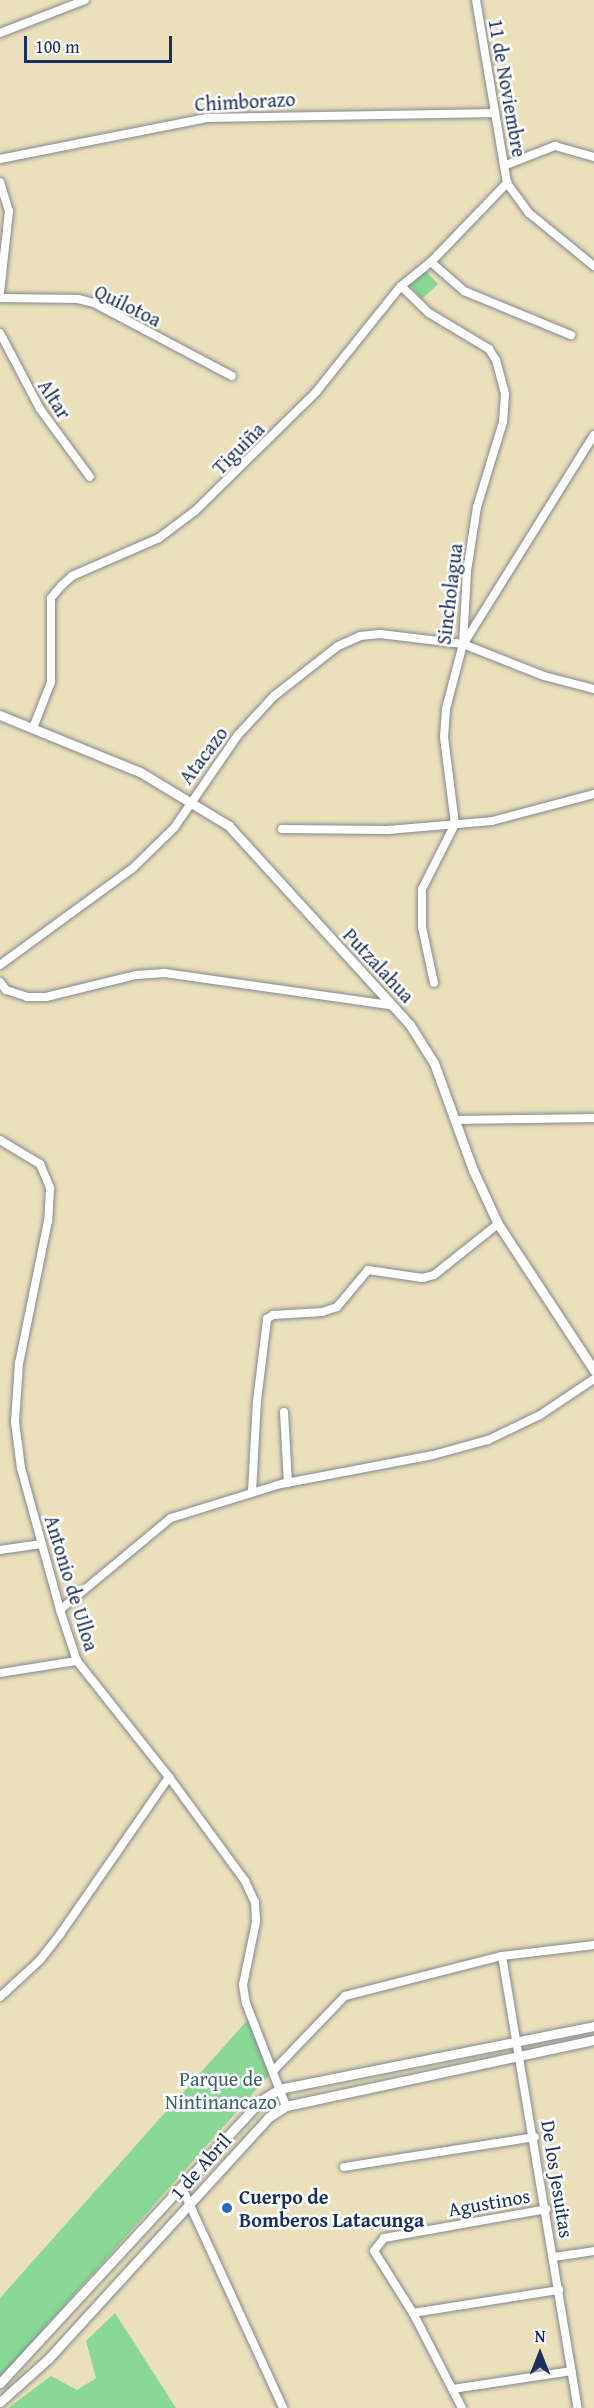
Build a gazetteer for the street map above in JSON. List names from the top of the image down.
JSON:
{
  "streets": {
    "street": [
      "11 de Noviembre",
      "Chimborazo",
      "Quilotoa",
      "Altar",
      "Tiguiña",
      "Sincholagua",
      "Atacazo",
      "Putzalahua",
      "Antonio de Ulloa",
      "1 de Abril",
      "De los Jesuitas",
      "Agustinos"
    ]
  },
  "crossings": [
    ["11 de Noviembre", "Chimborazo"],
    ["11 de Noviembre", "Tiguiña"],
    ["Tiguiña", "Sincholagua"],
    ["Tiguiña", "Putzalahua"],
    ["Sincholagua", "Atacazo"],
    ["Atacazo", "Putzalahua"],
    ["Antonio de Ulloa", "1 de Abril"],
    ["1 de Abril", "De los Jesuitas"],
    ["De los Jesuitas", "Agustinos"]
  ],
  "parks": ["Parque de Nintinancazo"],
  "places": ["Cuerpo de Bomberos Latacunga"],
  "scale_bar": "100 m",
  "north": "top"
}
